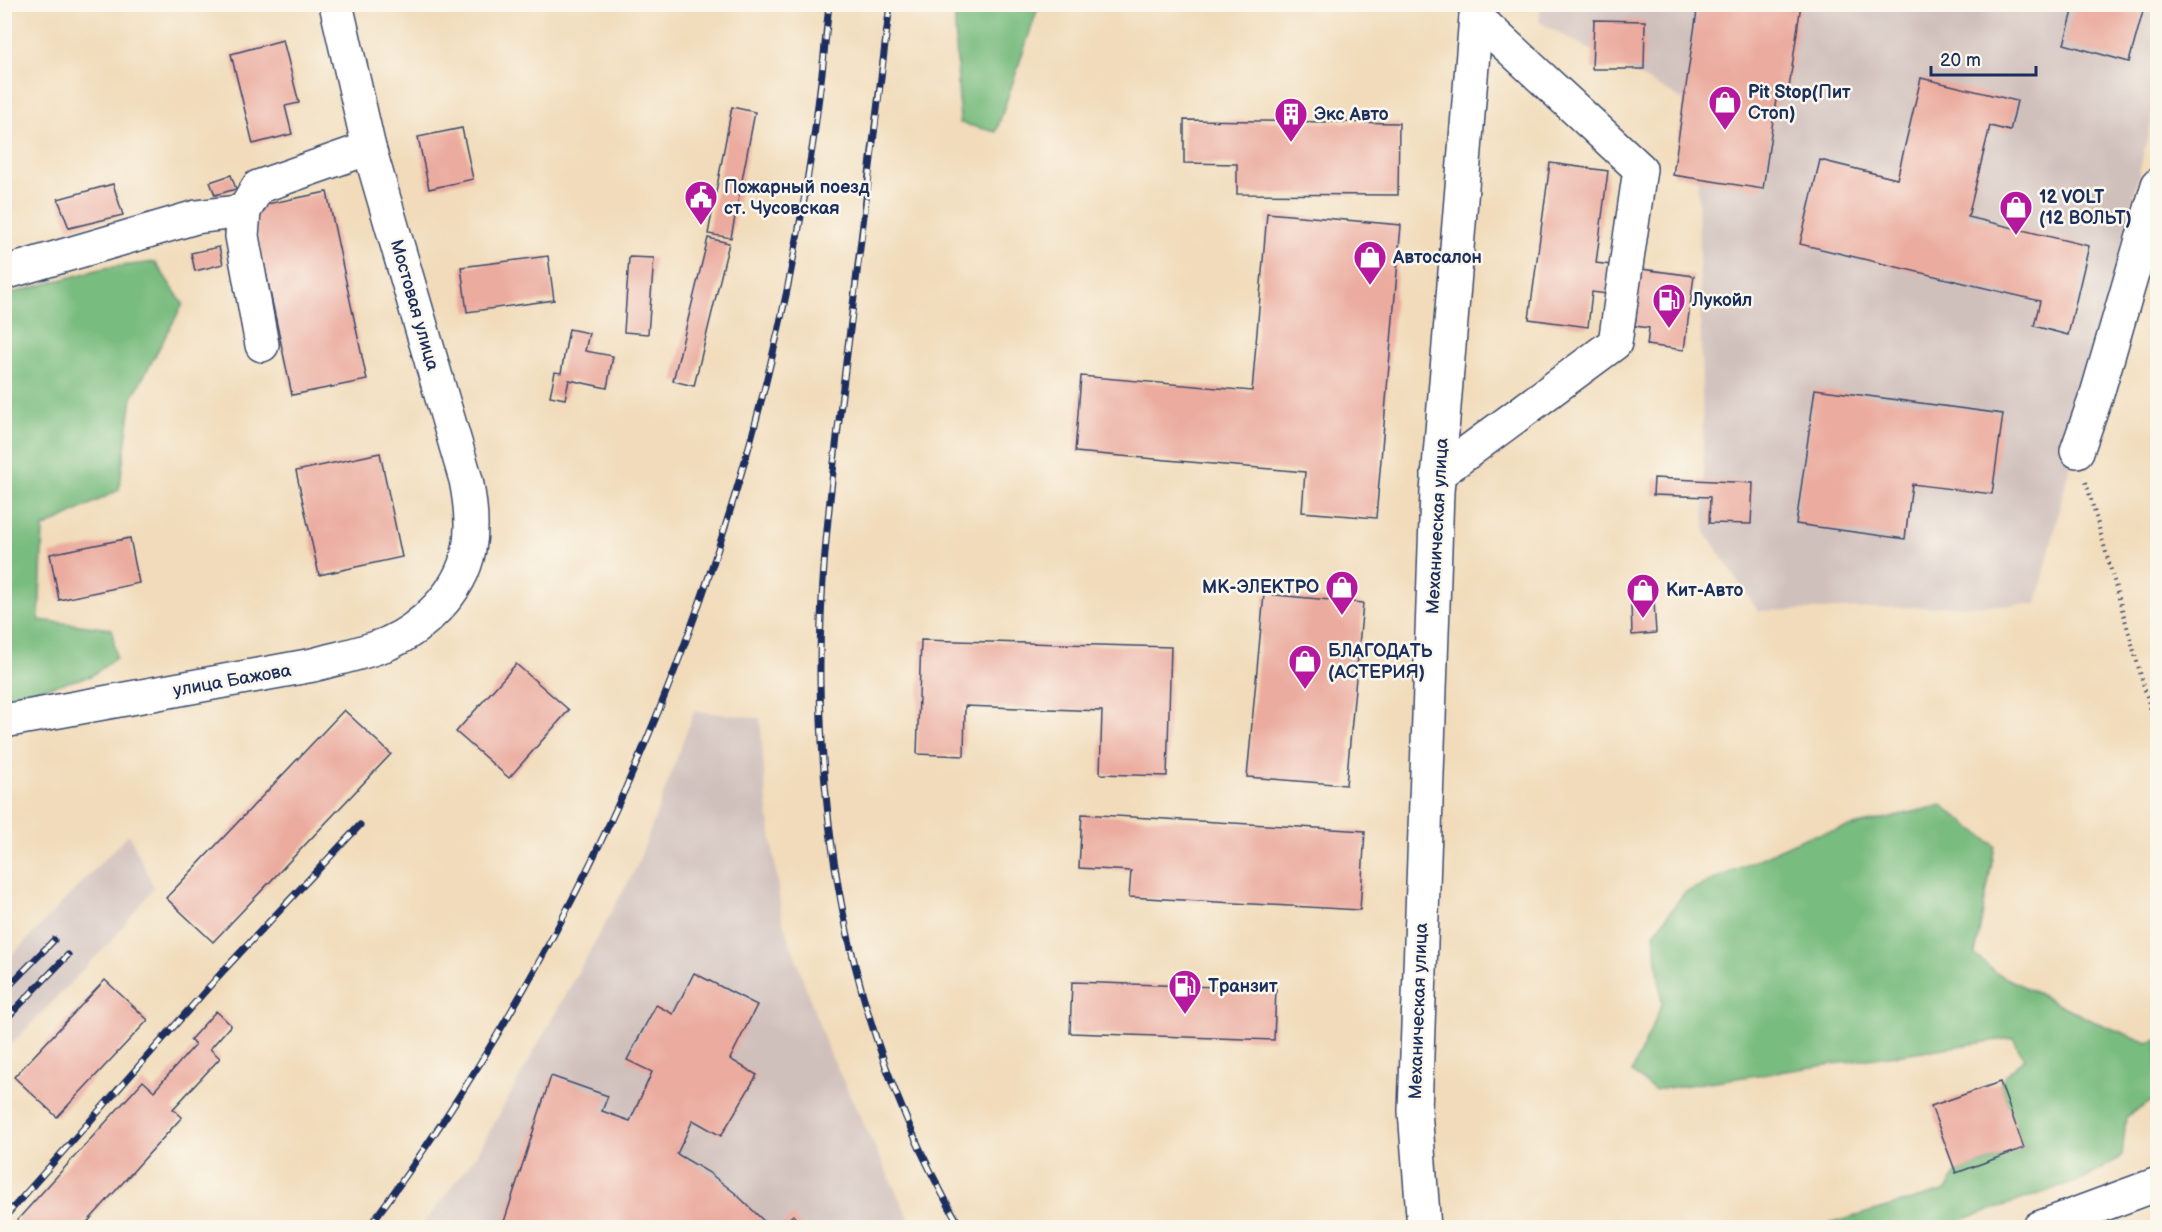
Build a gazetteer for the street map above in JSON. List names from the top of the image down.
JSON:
{
  "streets": {
    "main road": ["Мостовая улица", "Механическая улица", "улица Бажова"]
  },
  "crossings": [
    ["Мостовая улица", "улица Бажова"]
  ],
  "places": {
    "shop": [
      "Pit Stop(Пит Стоп)",
      "12 VOLT (12 ВОЛЬТ)",
      "Автосалон",
      "МК-ЭЛЕКТРО",
      "Кит-Авто",
      "БЛАГОДАТЬ (АСТЕРИЯ)"
    ],
    "building": ["Экс Авто"],
    "public building": ["Пожарный поезд ст. Чусовская"],
    "fuel station": ["Лукойл", "Транзит"]
  },
  "scale_bar": "20 m"
}
